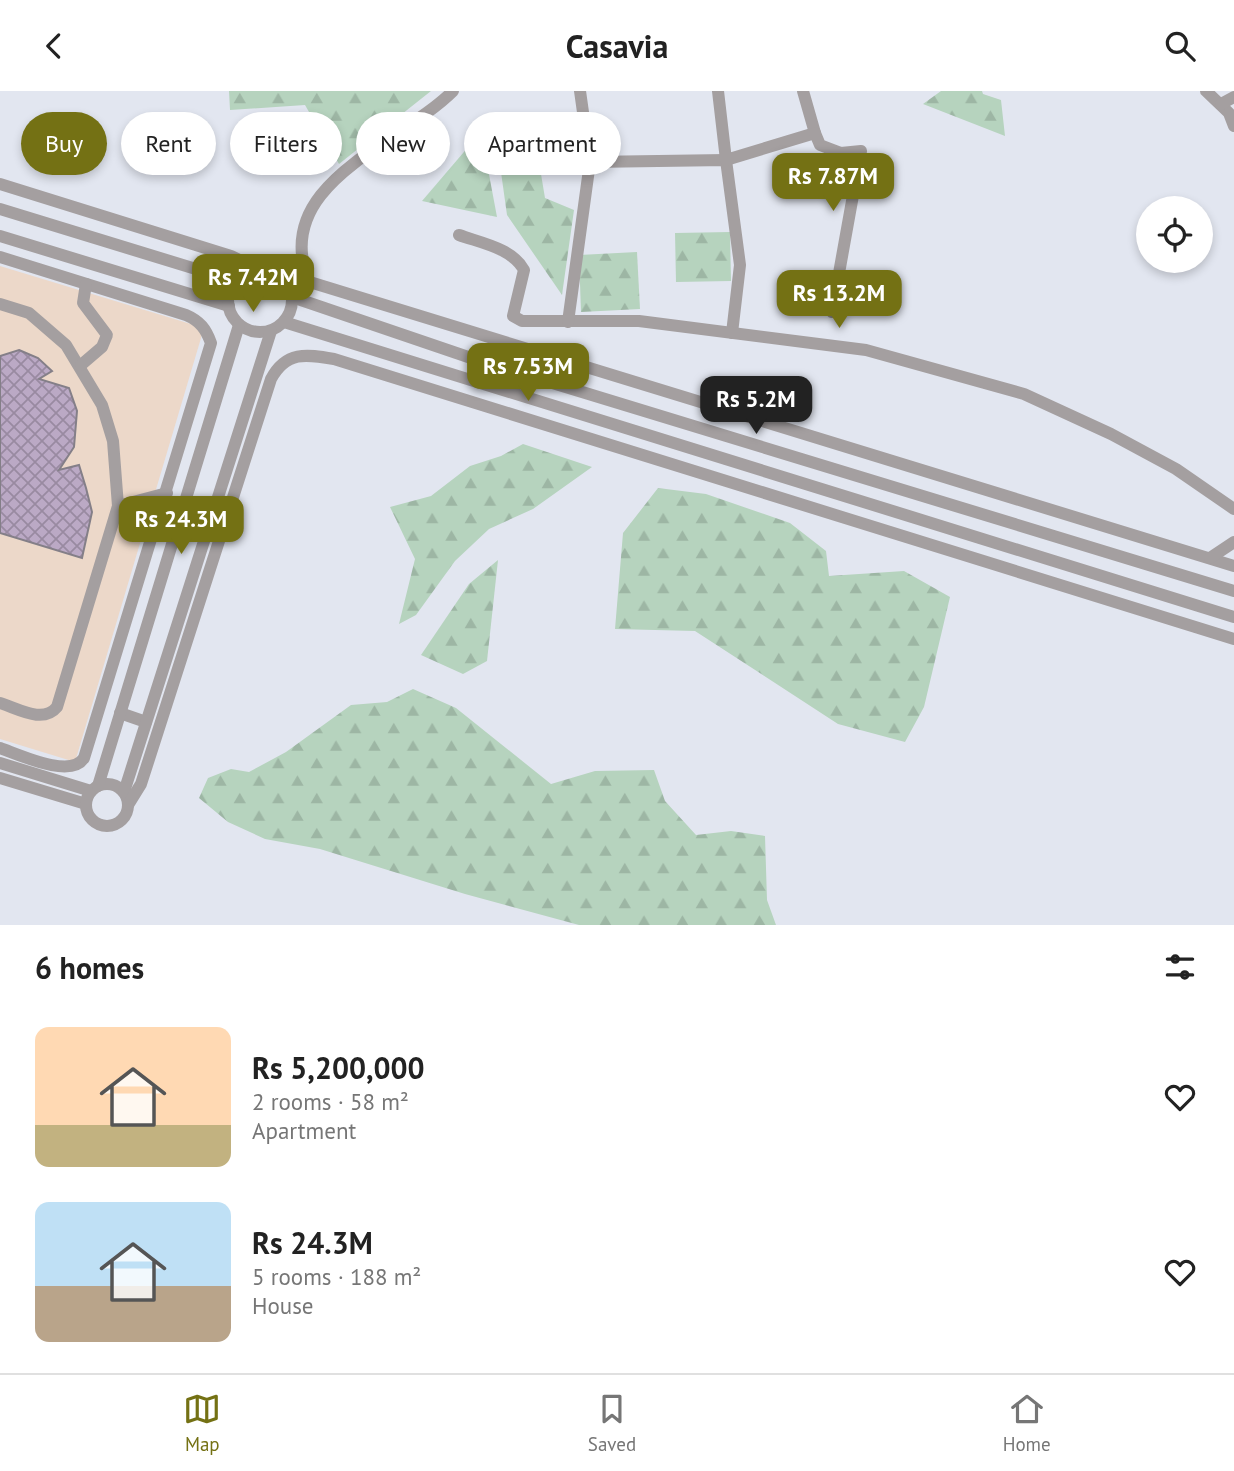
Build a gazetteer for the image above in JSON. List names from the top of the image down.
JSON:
{
  "page": {
    "header": "Casavia",
    "chip": [
      "Buy",
      "Rent",
      "Filters",
      "New",
      "Apartment"
    ],
    "price": [
      "Rs 7.87M",
      "Rs 7.42M",
      "Rs 13.2M",
      "Rs 7.53M",
      "Rs 5.2M",
      "Rs 24.3M"
    ],
    "heading": "6 homes",
    "list": [
      {
        "name": "Rs 5,200,000",
        "note": "2 rooms · 58 m² · Apartment"
      },
      {
        "name": "Rs 24.3M",
        "note": "5 rooms · 188 m² · House"
      }
    ],
    "tabs": ["Map", "Saved", "Home"]
  }
}
